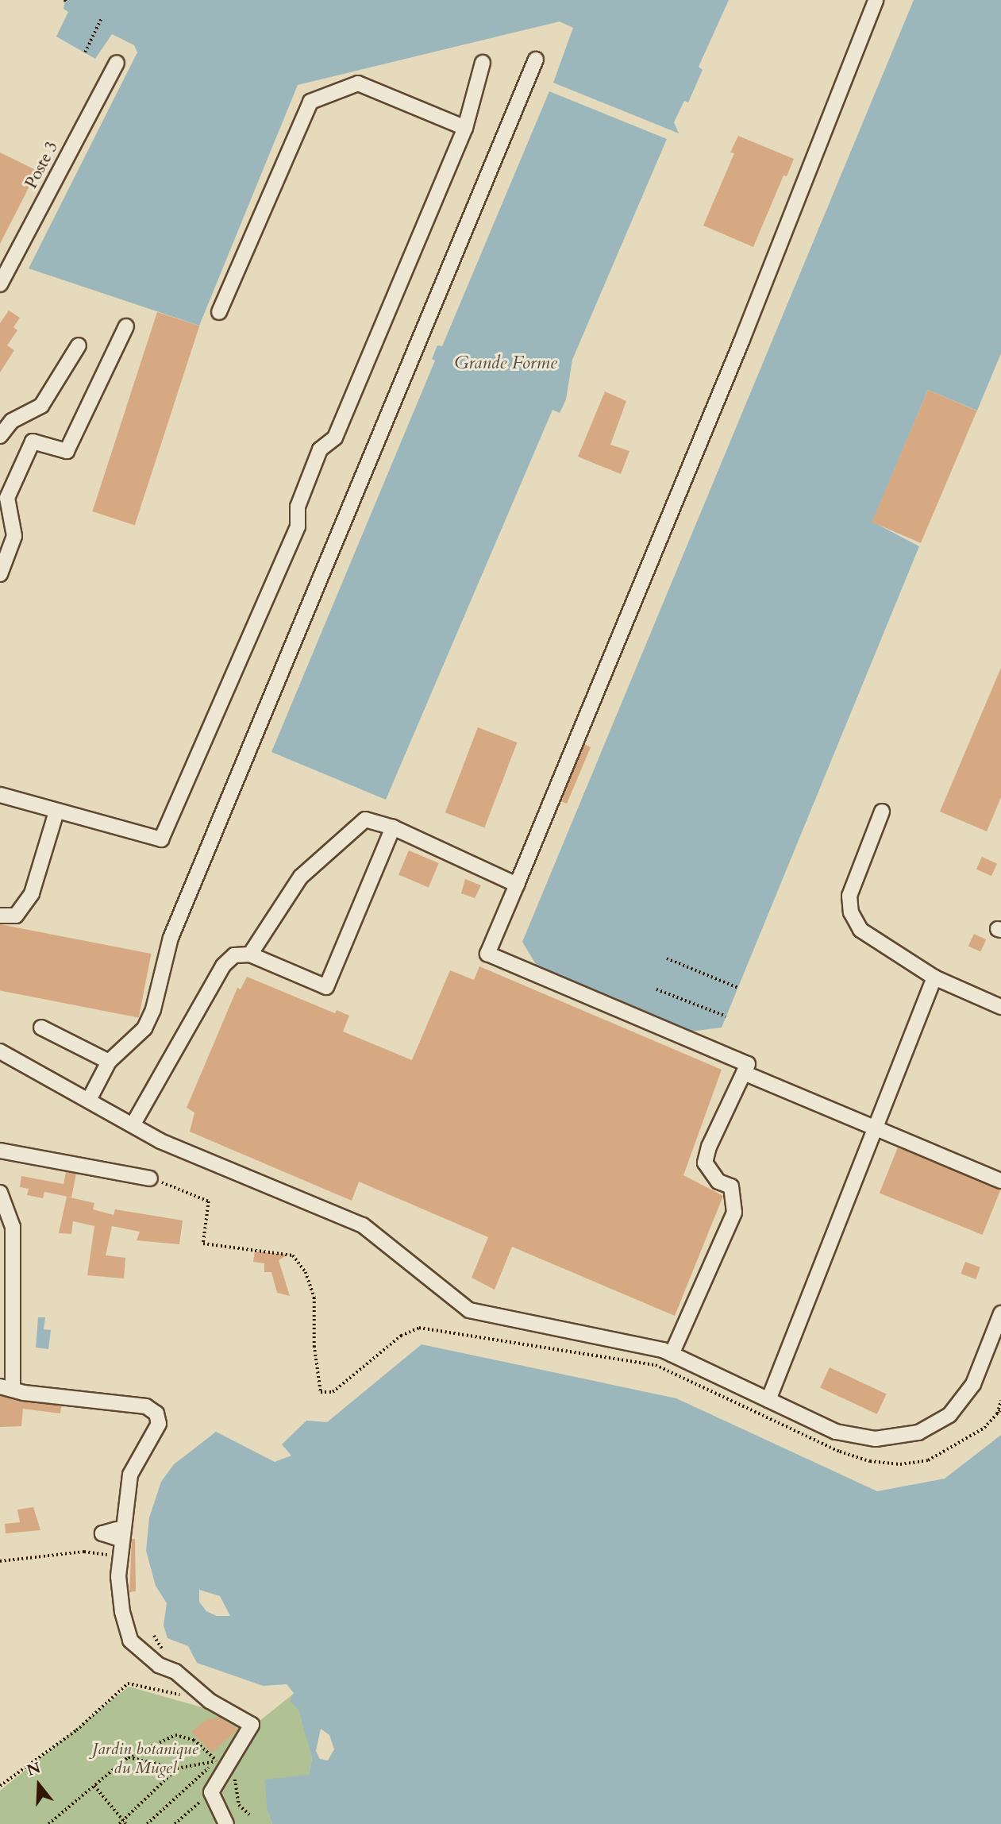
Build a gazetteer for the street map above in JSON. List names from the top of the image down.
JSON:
{
  "streets": {
    "street": ["Poste 3"]
  },
  "water": ["Grande Forme"],
  "parks": ["Jardin botanique du Mugel"],
  "north": "top"
}
